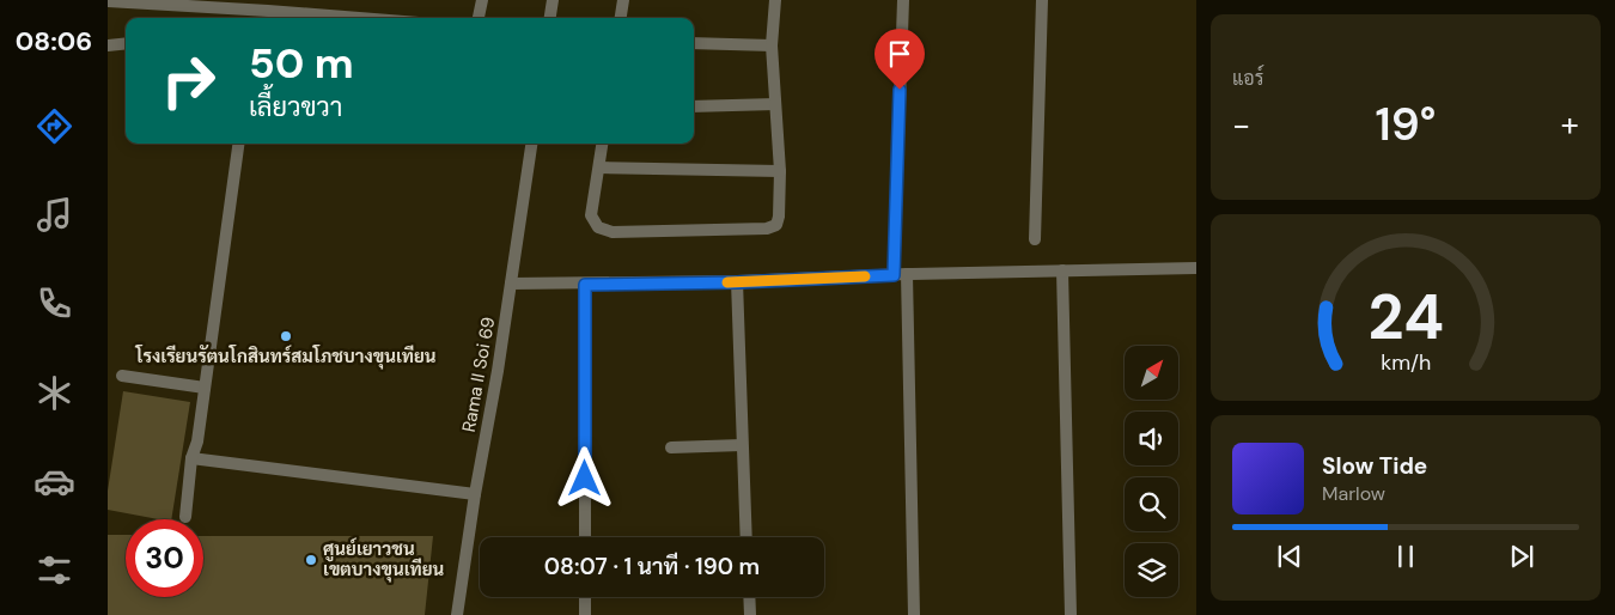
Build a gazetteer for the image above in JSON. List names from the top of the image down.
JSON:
{
  "streets": {
    "street": ["Rama II Soi 69"]
  },
  "places": ["โรงเรียนรัตนโกสินทร์สมโภชบางขุนเทียน", "ศูนย์เยาวชน เขตบางขุนเทียน"],
  "north": "top right",
  "page": {
    "tabs": "08:06",
    "tile": "แอร์",
    "turn": ["50 m", "เลี้ยวขวา"],
    "heat": ["−", "19°", "+"],
    "song": ["Slow Tide", "Marlow"],
    "limit": "30",
    "trip": "08:07 · 1 นาที · 190 m",
    "gauge": ["24", "km/h"]
  }
}
